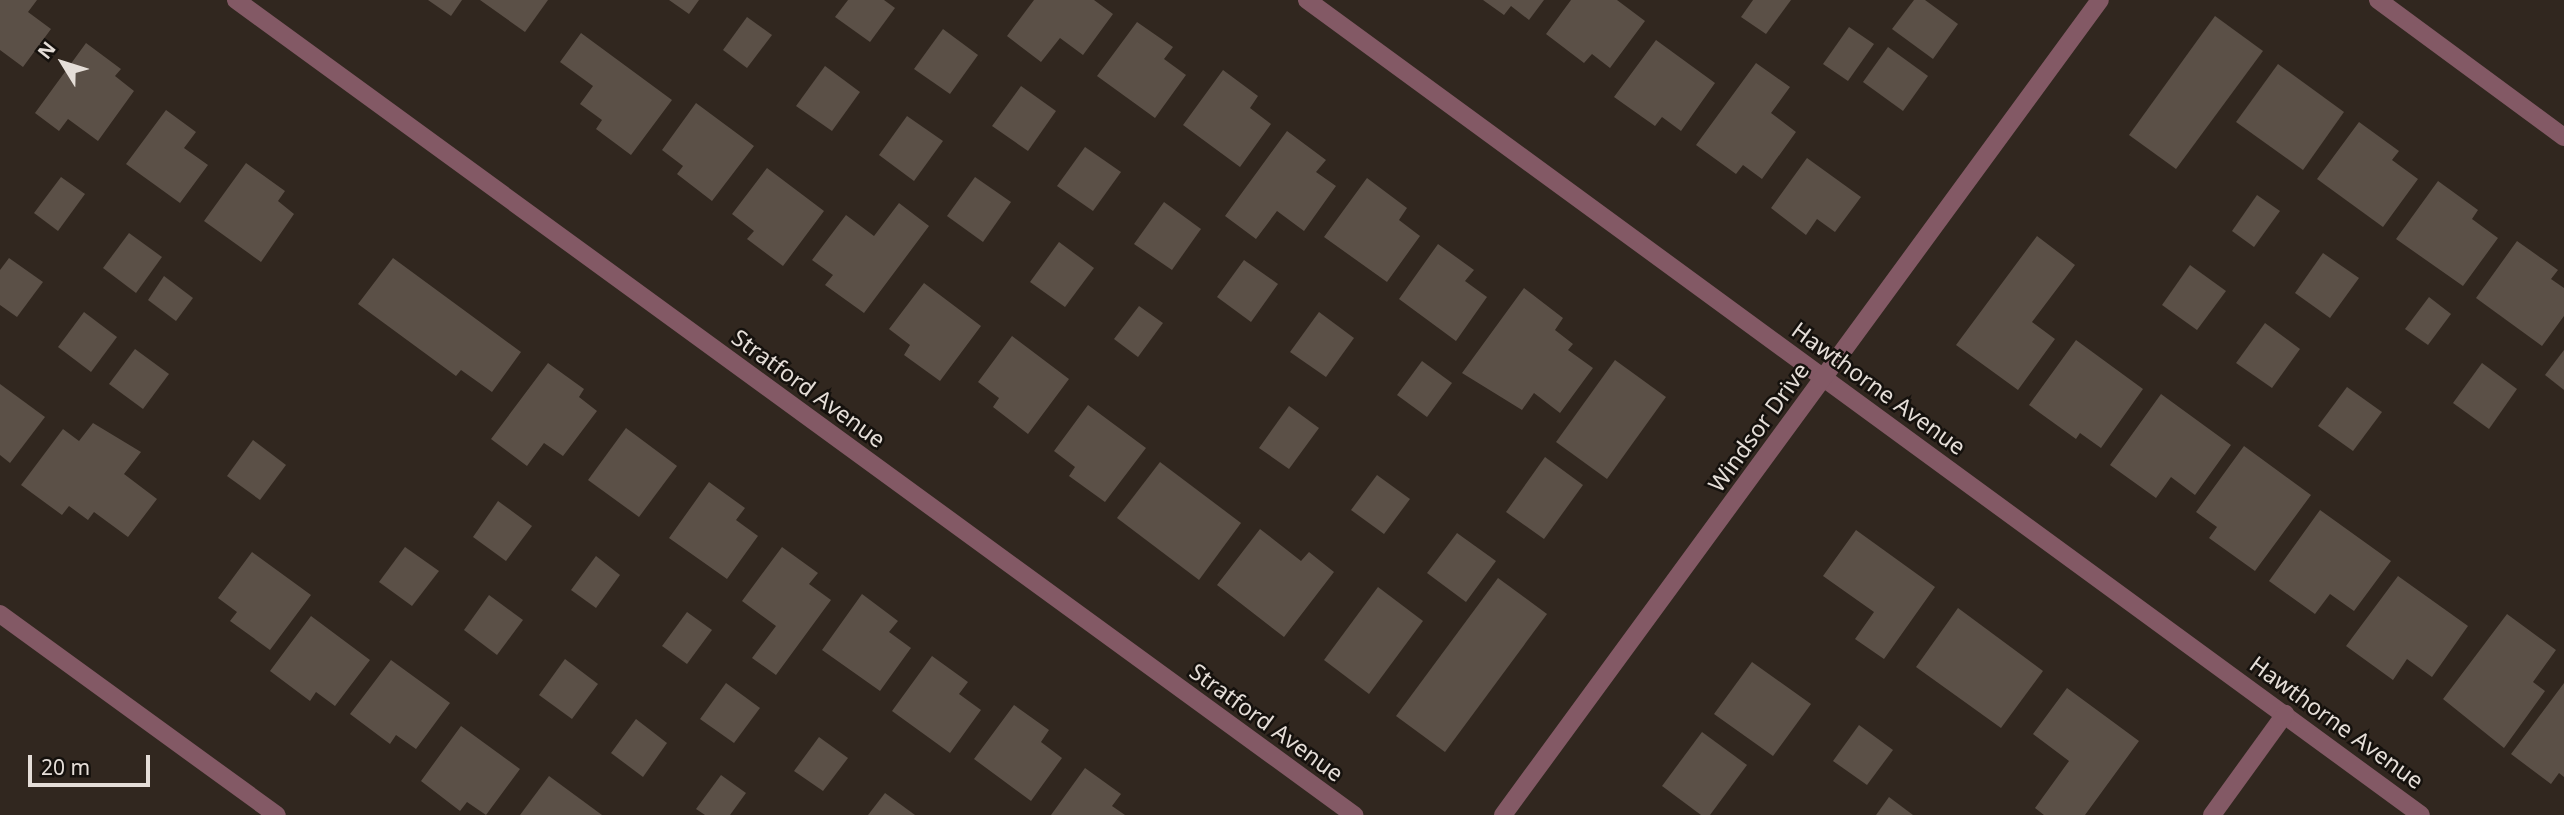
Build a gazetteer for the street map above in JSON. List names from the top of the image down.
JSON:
{
  "streets": {
    "street": ["Stratford Avenue", "Hawthorne Avenue", "Windsor Drive"]
  },
  "crossings": [
    ["Hawthorne Avenue", "Windsor Drive"]
  ],
  "scale_bar": "20 m",
  "north": "top left"
}
